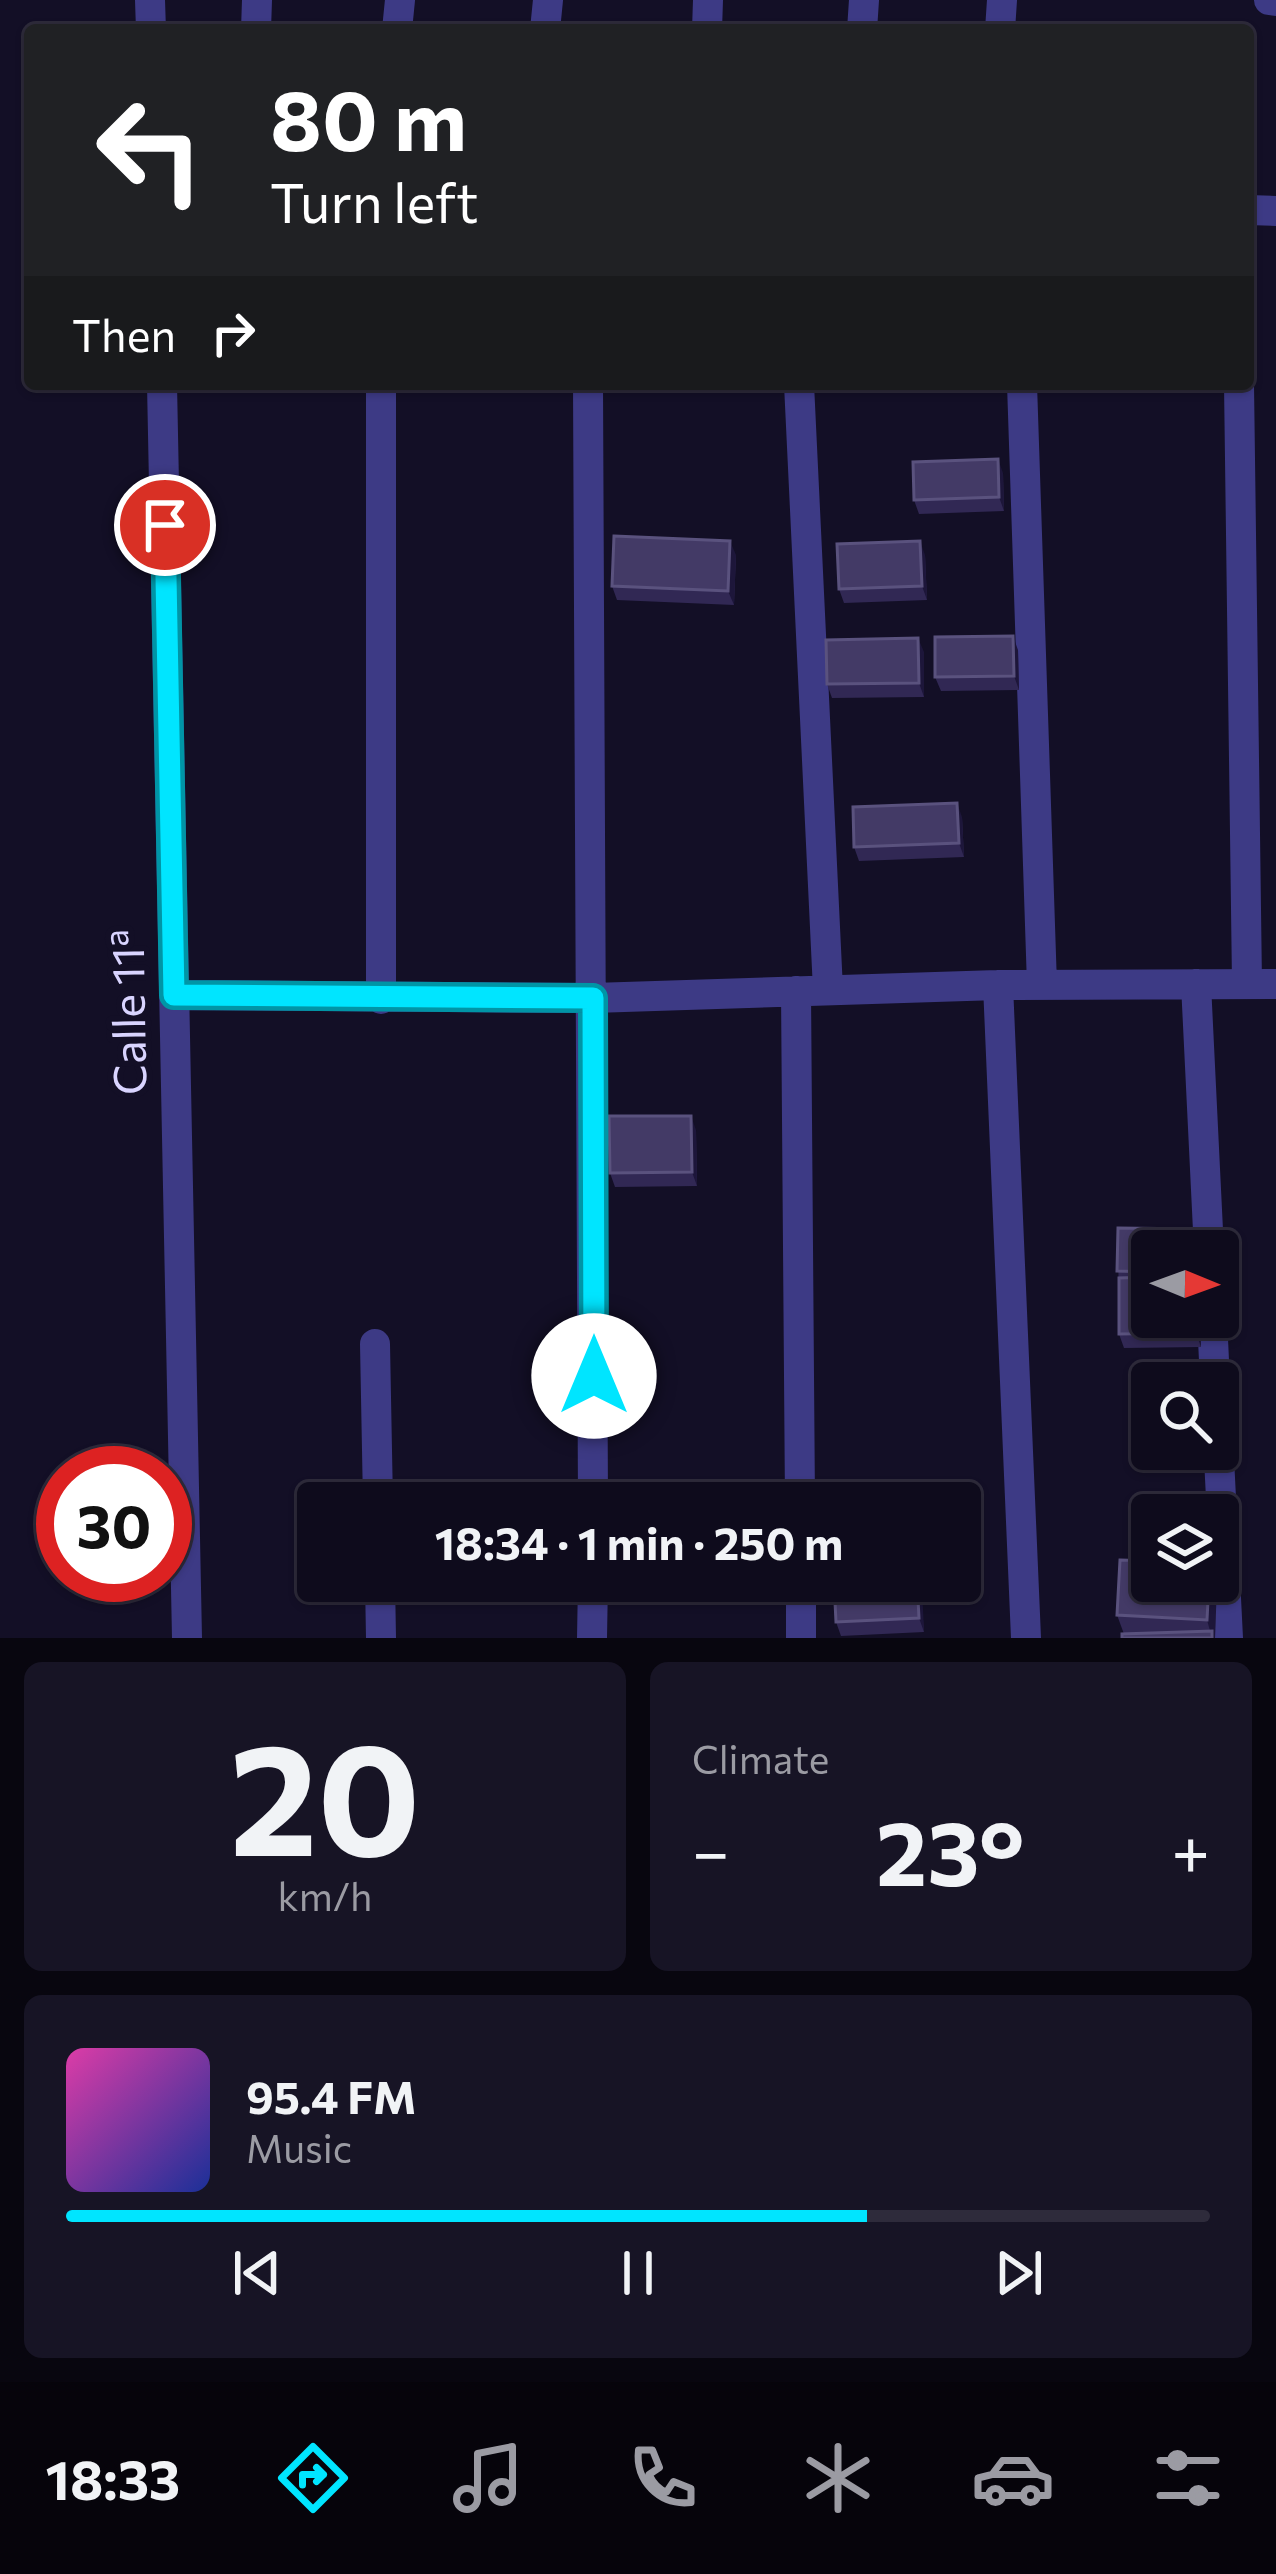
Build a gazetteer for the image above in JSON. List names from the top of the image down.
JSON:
{
  "streets": {
    "street": ["Calle 11ª"]
  },
  "north": "right",
  "page": {
    "turn": ["80 m", "Turn left"],
    "then": "Then",
    "limit": "30",
    "trip": "18:34 · 1 min · 250 m",
    "tile": [
      ["20", "km/h"],
      "Climate"
    ],
    "heat": ["−", "23°", "+"],
    "song": ["95.4 FM", "Music"],
    "tabs": "18:33"
  }
}
